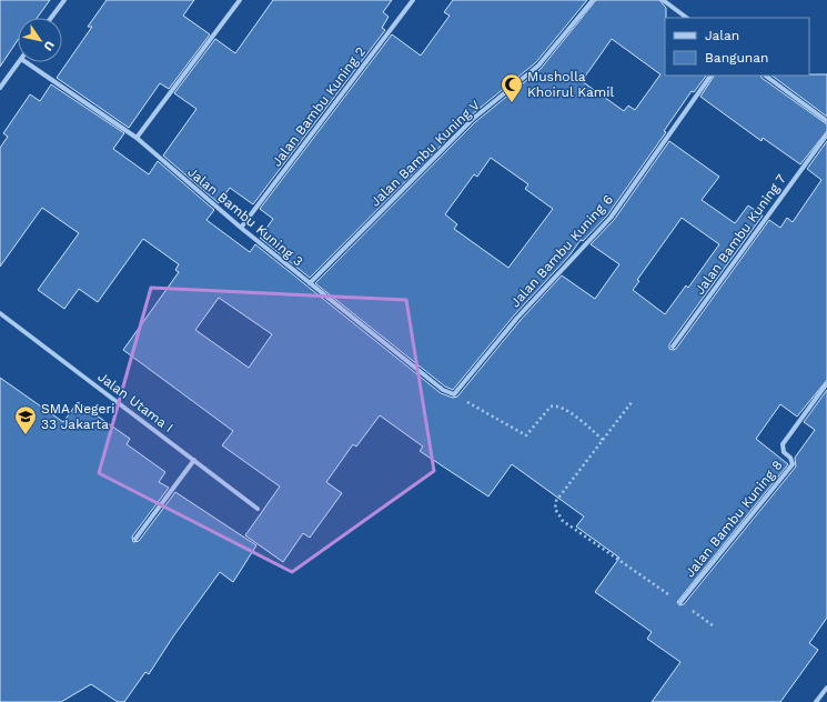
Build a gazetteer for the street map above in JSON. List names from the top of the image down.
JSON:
{
  "streets": {
    "street": [
      "Jalan Bambu Kuning 2",
      "Jalan Bambu Kuning V",
      "Jalan Bambu Kuning 3",
      "Jalan Bambu Kuning 7",
      "Jalan Bambu Kuning 6",
      "Jalan Utama I",
      "Jalan Bambu Kuning 8"
    ]
  },
  "crossings": [
    ["Jalan Bambu Kuning 2", "Jalan Bambu Kuning 3"],
    ["Jalan Bambu Kuning V", "Jalan Bambu Kuning 3"],
    ["Jalan Bambu Kuning 3", "Jalan Bambu Kuning 6"]
  ],
  "places": {
    "mosque": ["Musholla Khoirul Kamil"],
    "school or university": ["SMA Negeri 33 Jakarta"]
  },
  "legend": ["Jalan", "Bangunan"],
  "north": "bottom right"
}
